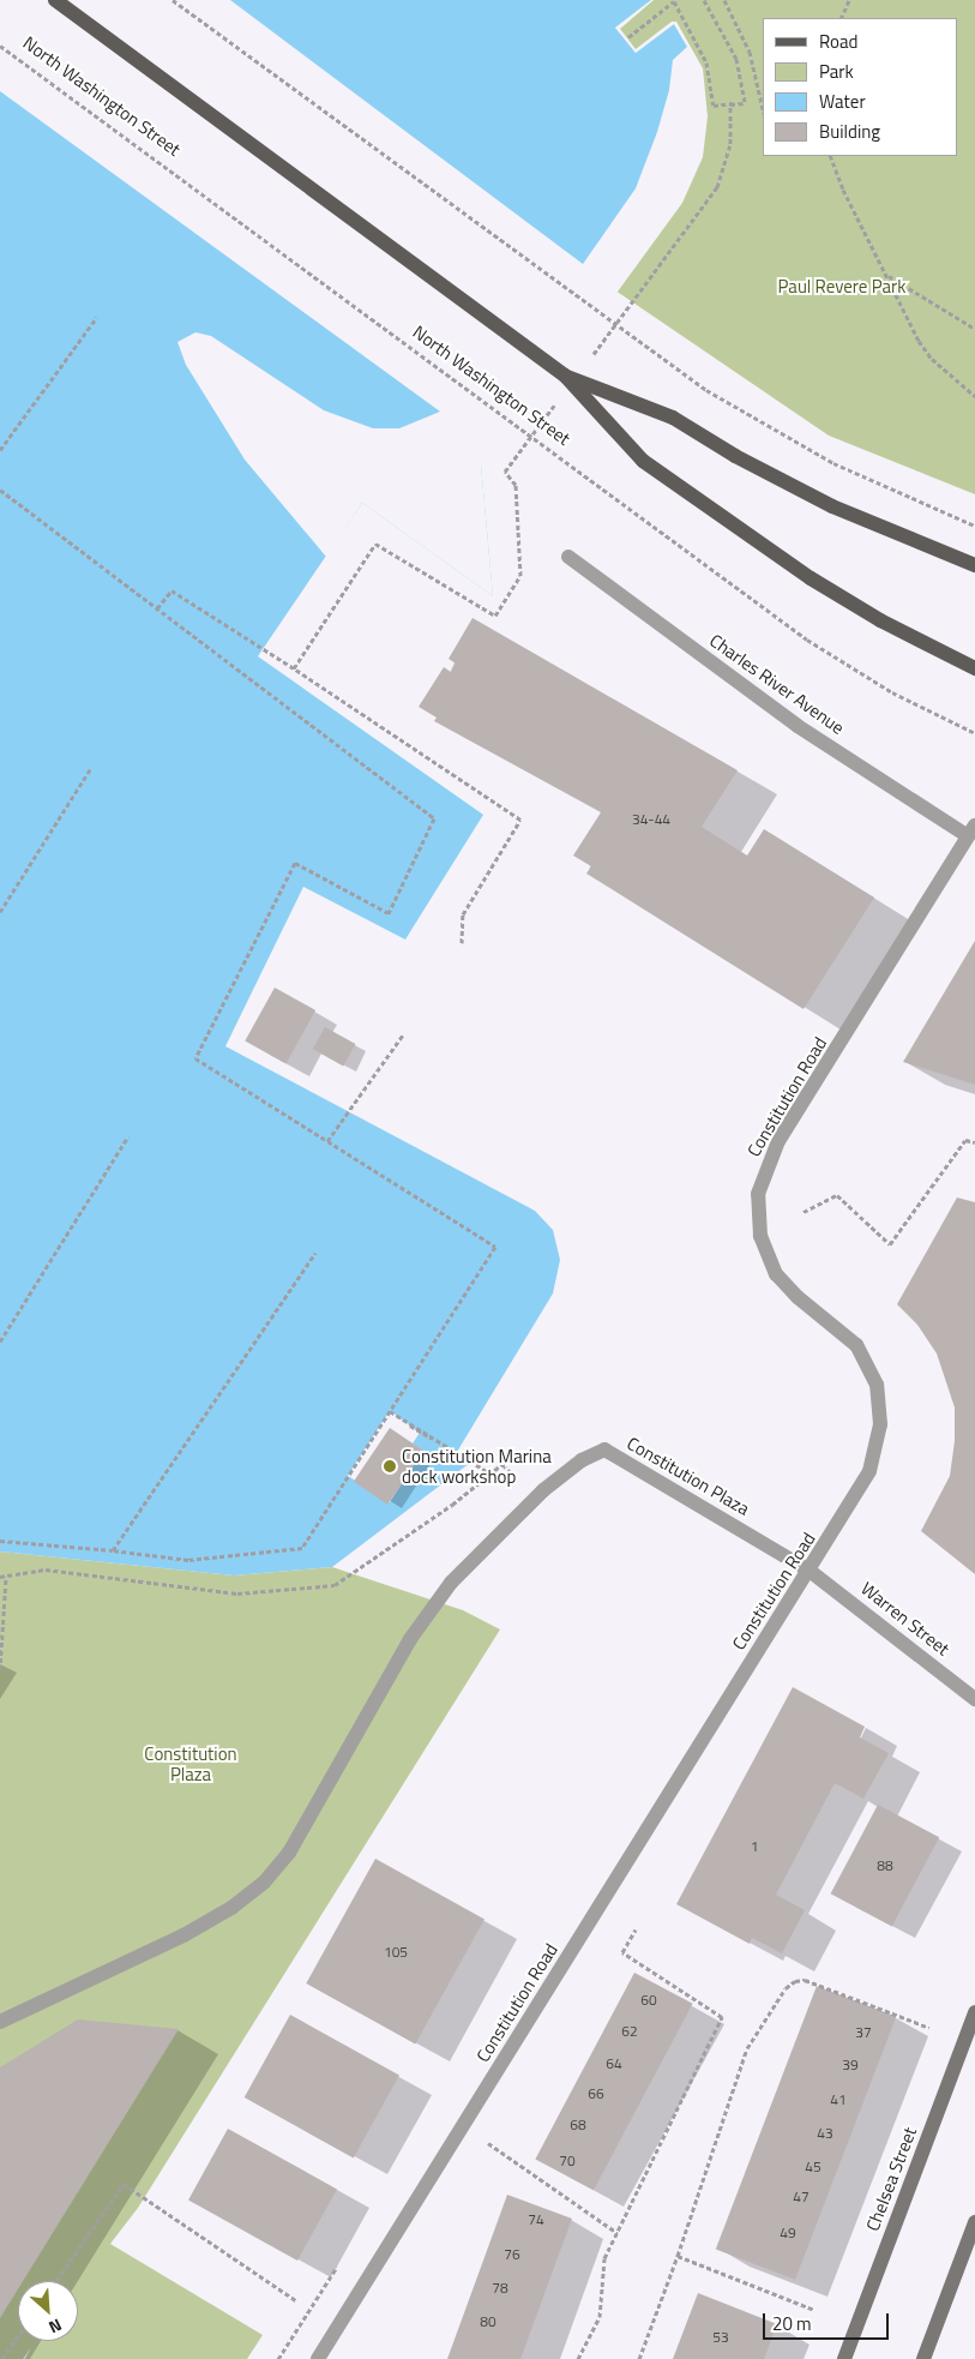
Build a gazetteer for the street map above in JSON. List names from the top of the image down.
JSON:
{
  "streets": {
    "main road": ["Chelsea Street"],
    "street": [
      "Charles River Avenue",
      "Constitution Road",
      "Constitution Plaza",
      "Warren Street"
    ],
    "path": ["North Washington Street"]
  },
  "crossings": [
    ["Charles River Avenue", "Constitution Road"],
    ["Constitution Road", "Constitution Plaza"],
    ["Constitution Road", "Warren Street"],
    ["Constitution Plaza", "Warren Street"]
  ],
  "parks": ["Paul Revere Park", "Constitution Plaza"],
  "places": ["Constitution Marina dock workshop"],
  "house_numbers": [
    "34-44",
    "1",
    "88",
    "105",
    "60",
    "62",
    "37",
    "64",
    "39",
    "66",
    "41",
    "68",
    "43",
    "70",
    "45",
    "47",
    "74",
    "49",
    "76",
    "78",
    "80",
    "53"
  ],
  "legend": [
    "Road",
    "Park",
    "Water",
    "Building"
  ],
  "scale_bar": "20 m",
  "north": "bottom right"
}
